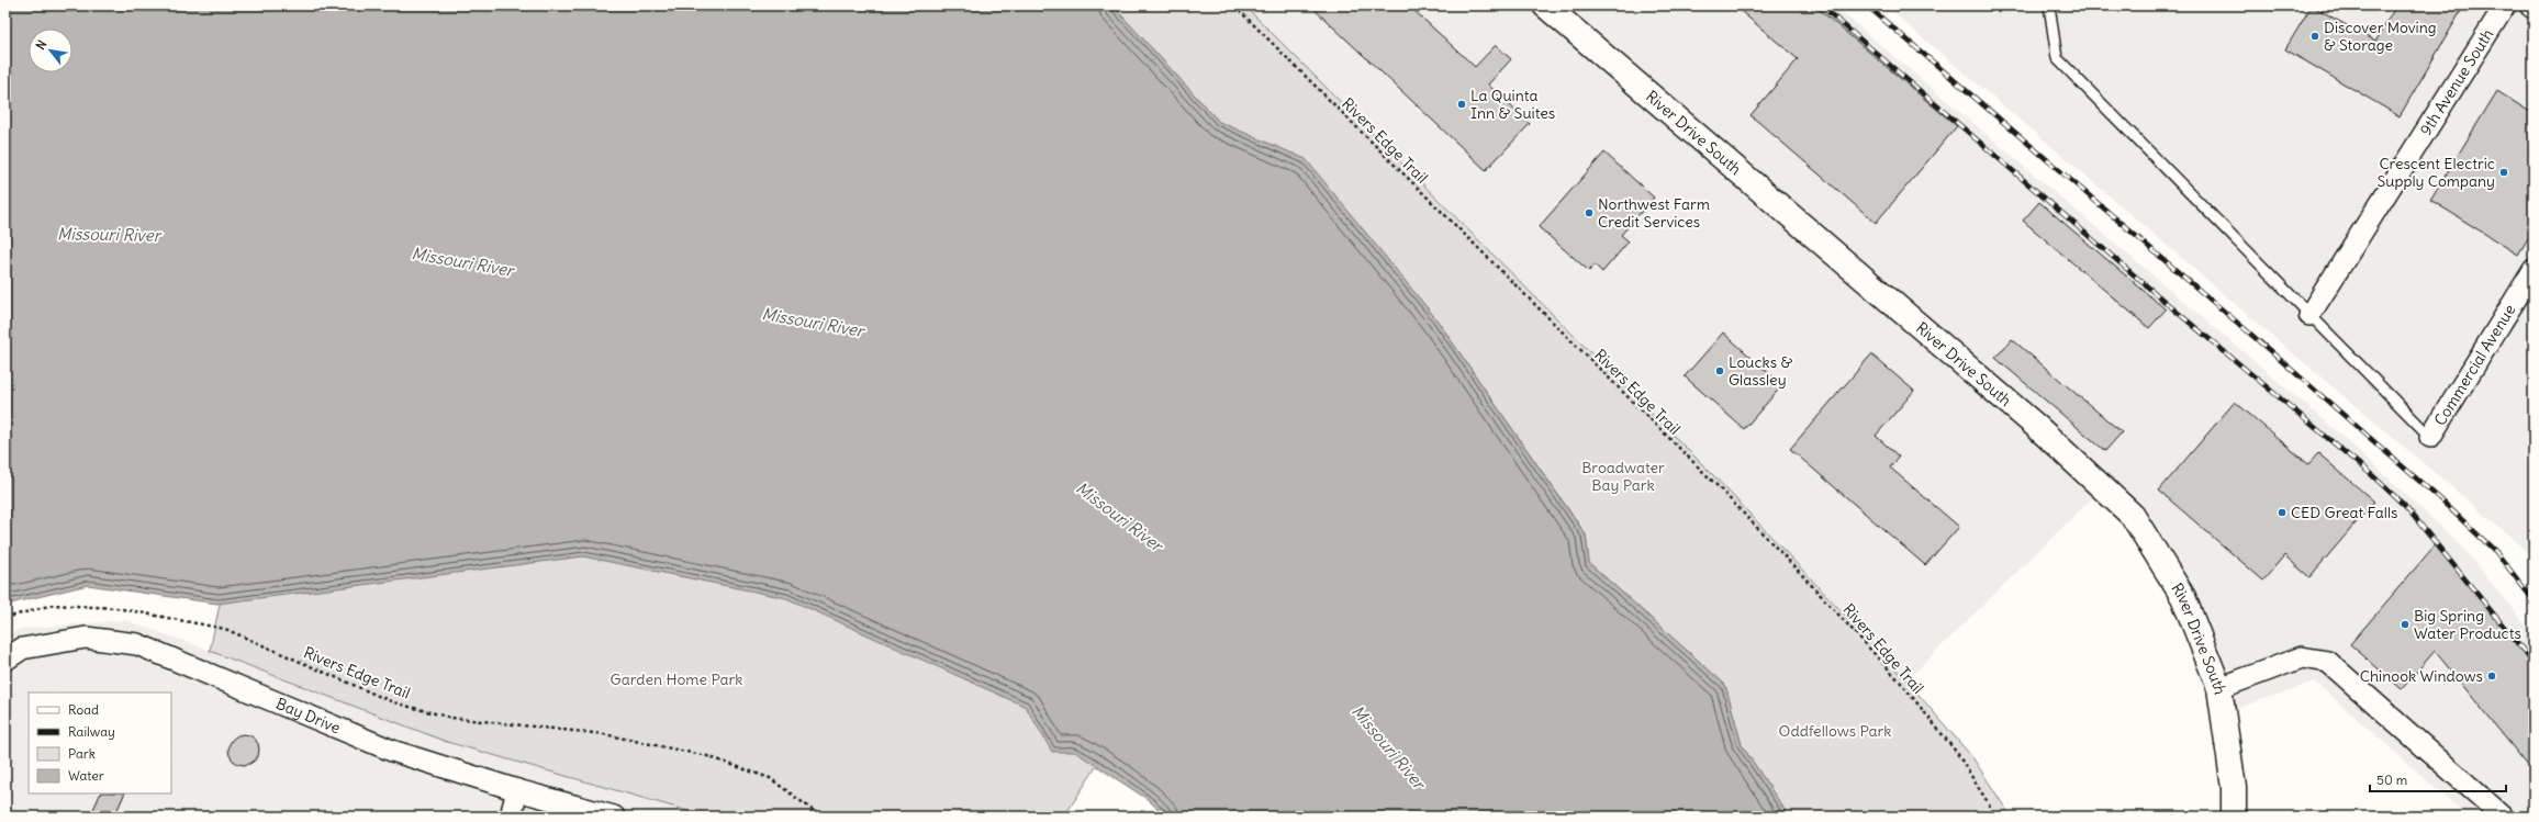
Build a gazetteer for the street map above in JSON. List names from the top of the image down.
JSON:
{
  "streets": {
    "main road": ["River Drive South"],
    "street": ["9th Avenue South", "Commercial Avenue", "Bay Drive"],
    "path": ["Rivers Edge Trail"]
  },
  "water": ["Missouri River"],
  "parks": ["Broadwater Bay Park", "Garden Home Park", "Oddfellows Park"],
  "places": [
    "Discover Moving & Storage",
    "La Quinta Inn & Suites",
    "Crescent Electric Supply Company",
    "Northwest Farm Credit Services",
    "Loucks & Glassley",
    "CED Great Falls",
    "Big Spring Water Products",
    "Chinook Windows"
  ],
  "legend": [
    "Road",
    "Railway",
    "Park",
    "Water"
  ],
  "scale_bar": "50 m",
  "north": "top left"
}
